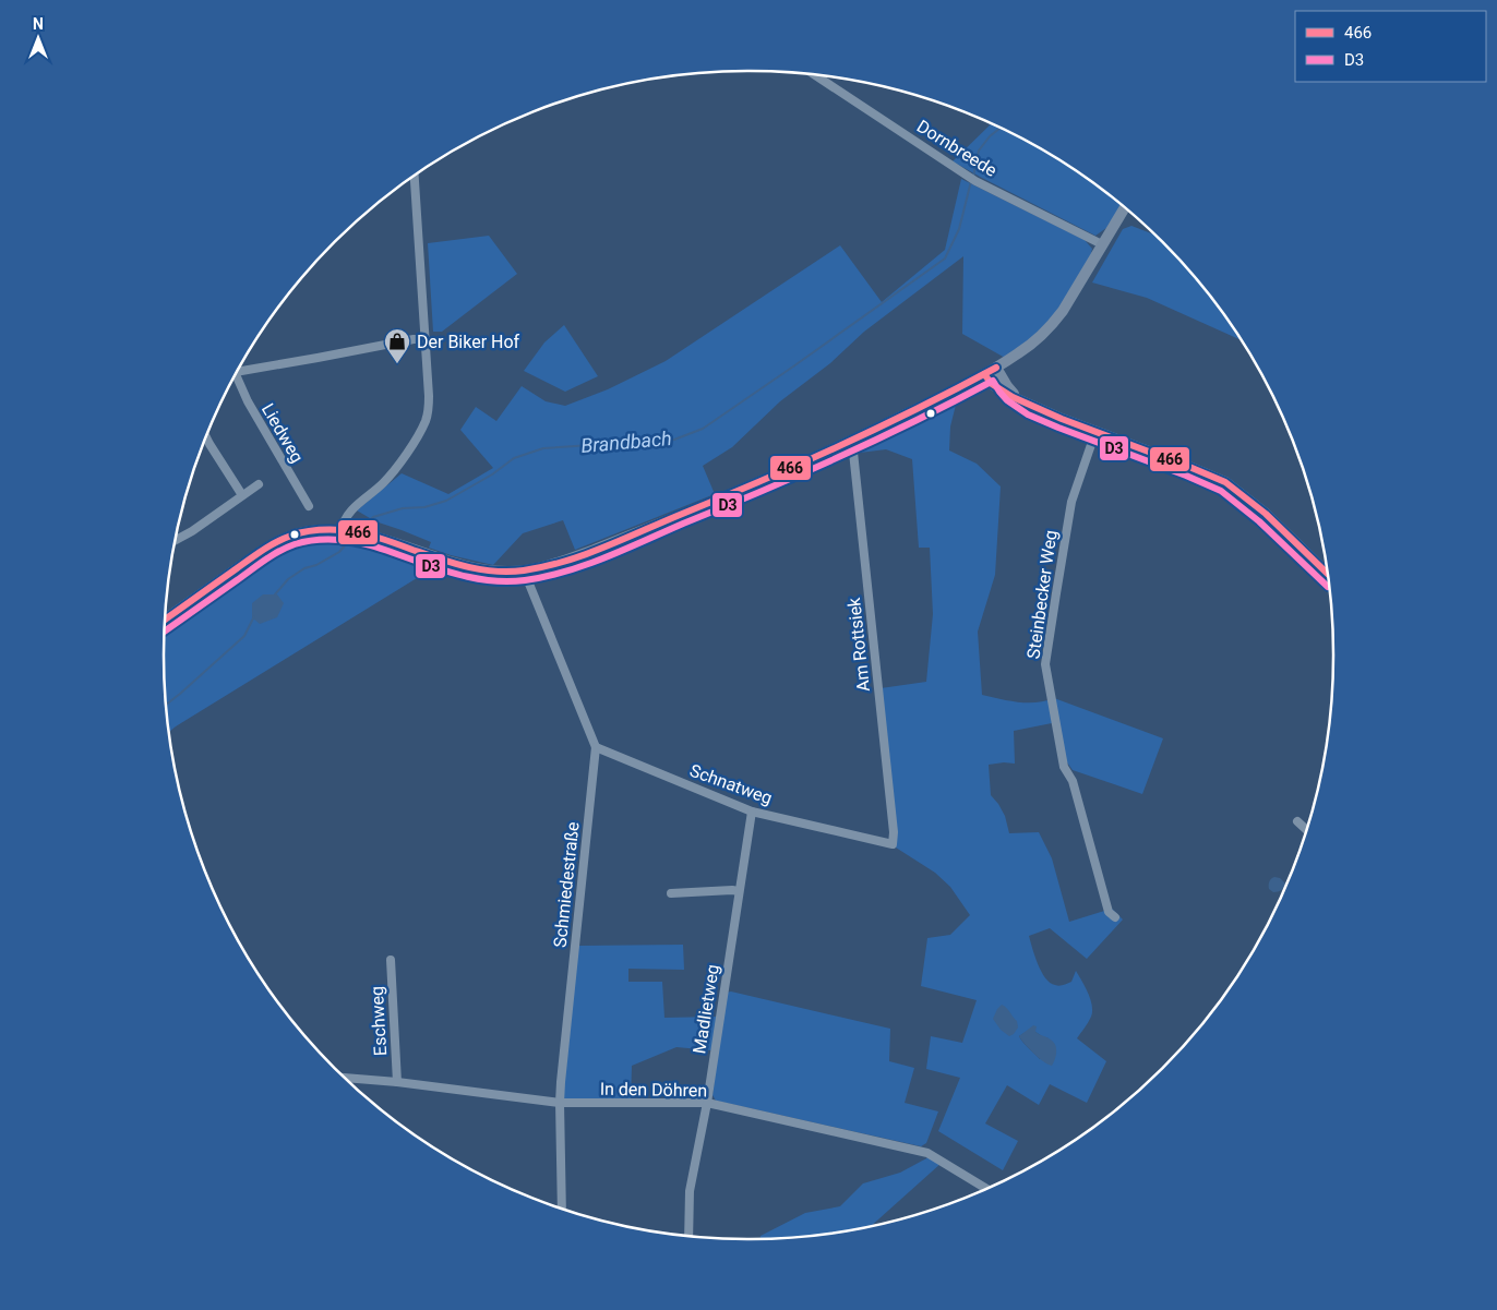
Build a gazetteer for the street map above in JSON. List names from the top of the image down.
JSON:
{
  "streets": {
    "street": [
      "Dornbreede",
      "Liedweg",
      "Steinbecker Weg",
      "Am Rottsiek",
      "Schnatweg",
      "Schmiedestraße",
      "Madlietweg",
      "Eschweg",
      "In den Döhren"
    ]
  },
  "crossings": [
    ["Am Rottsiek", "Schnatweg"],
    ["Schnatweg", "Schmiedestraße"],
    ["Schnatweg", "Madlietweg"],
    ["Schmiedestraße", "In den Döhren"],
    ["Madlietweg", "In den Döhren"],
    ["Eschweg", "In den Döhren"]
  ],
  "water": ["Brandbach"],
  "places": {
    "shop": ["Der Biker Hof"]
  },
  "lines": ["transit line 466", "transit line D3"],
  "legend": ["466", "D3"],
  "north": "top"
}
